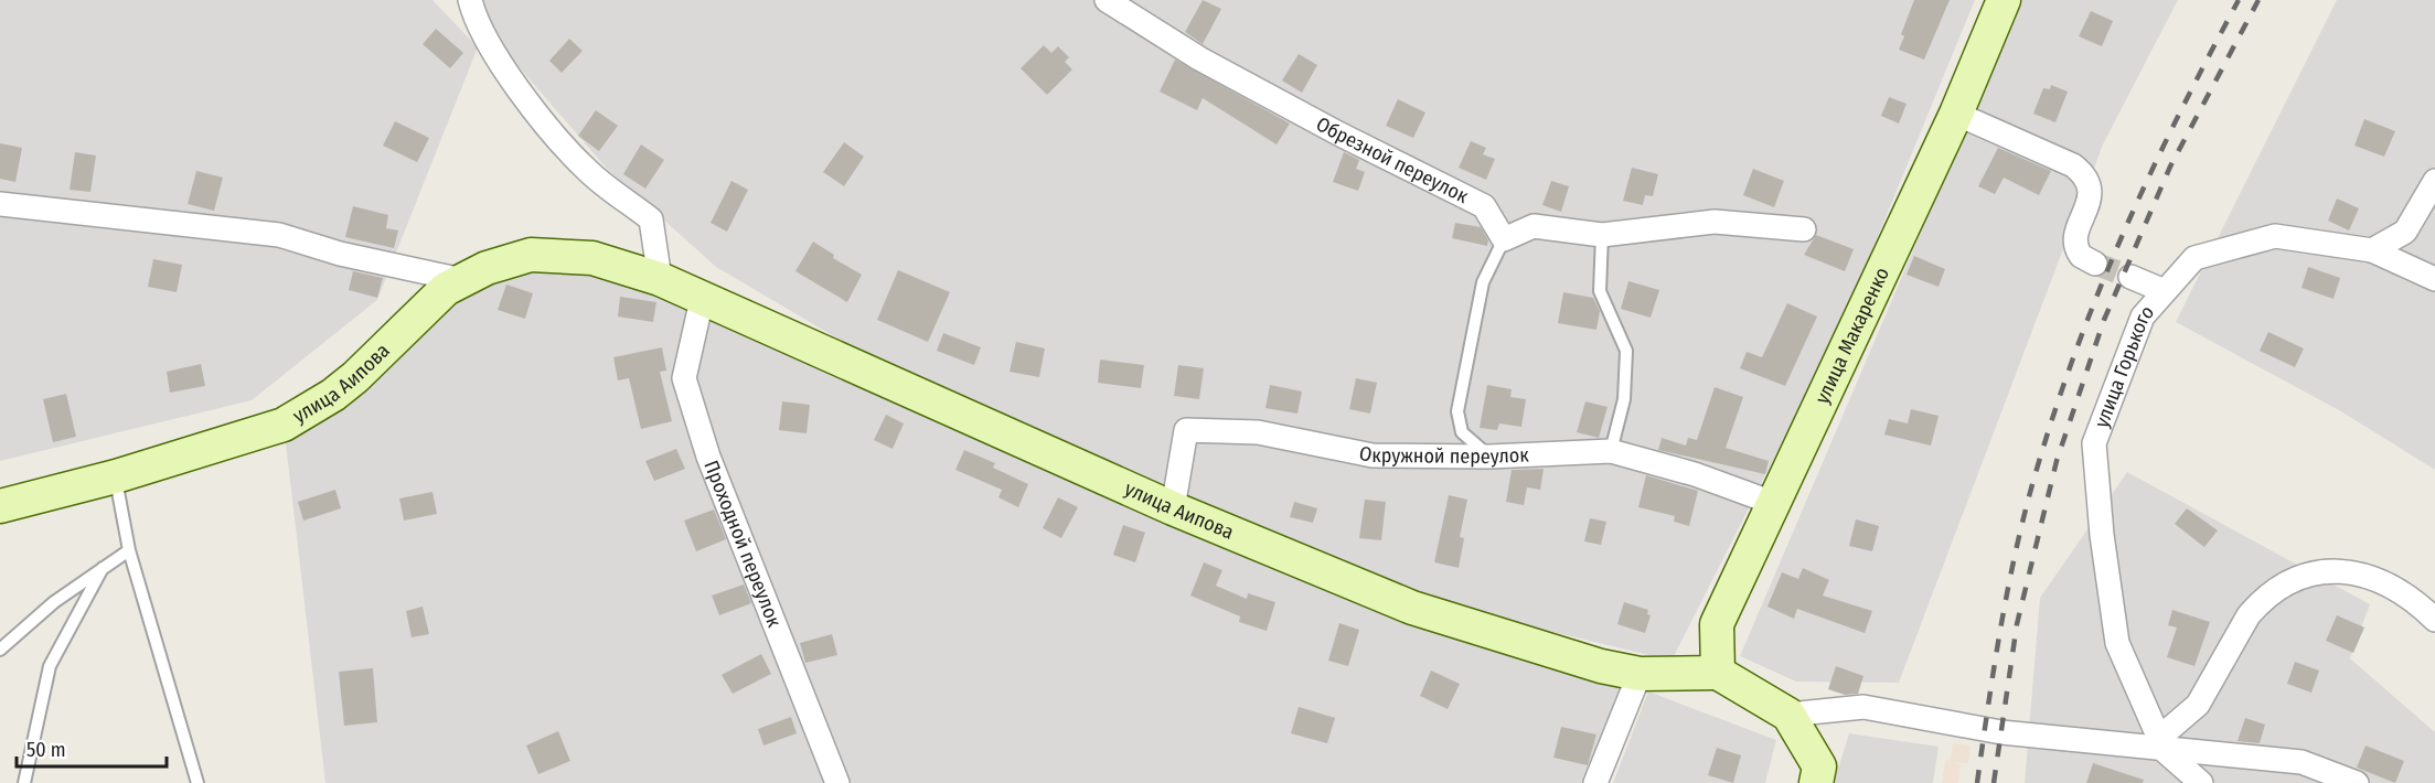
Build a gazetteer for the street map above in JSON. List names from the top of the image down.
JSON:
{
  "streets": {
    "street": [
      "Обрезной переулок",
      "улица Макаренко",
      "улица Горького",
      "улица Аипова",
      "Окружной переулок",
      "Проходной переулок"
    ]
  },
  "crossings": [
    ["улица Макаренко", "улица Аипова"],
    ["улица Макаренко", "Окружной переулок"],
    ["улица Аипова", "Окружной переулок"],
    ["улица Аипова", "Проходной переулок"]
  ],
  "scale_bar": "50 m"
}
